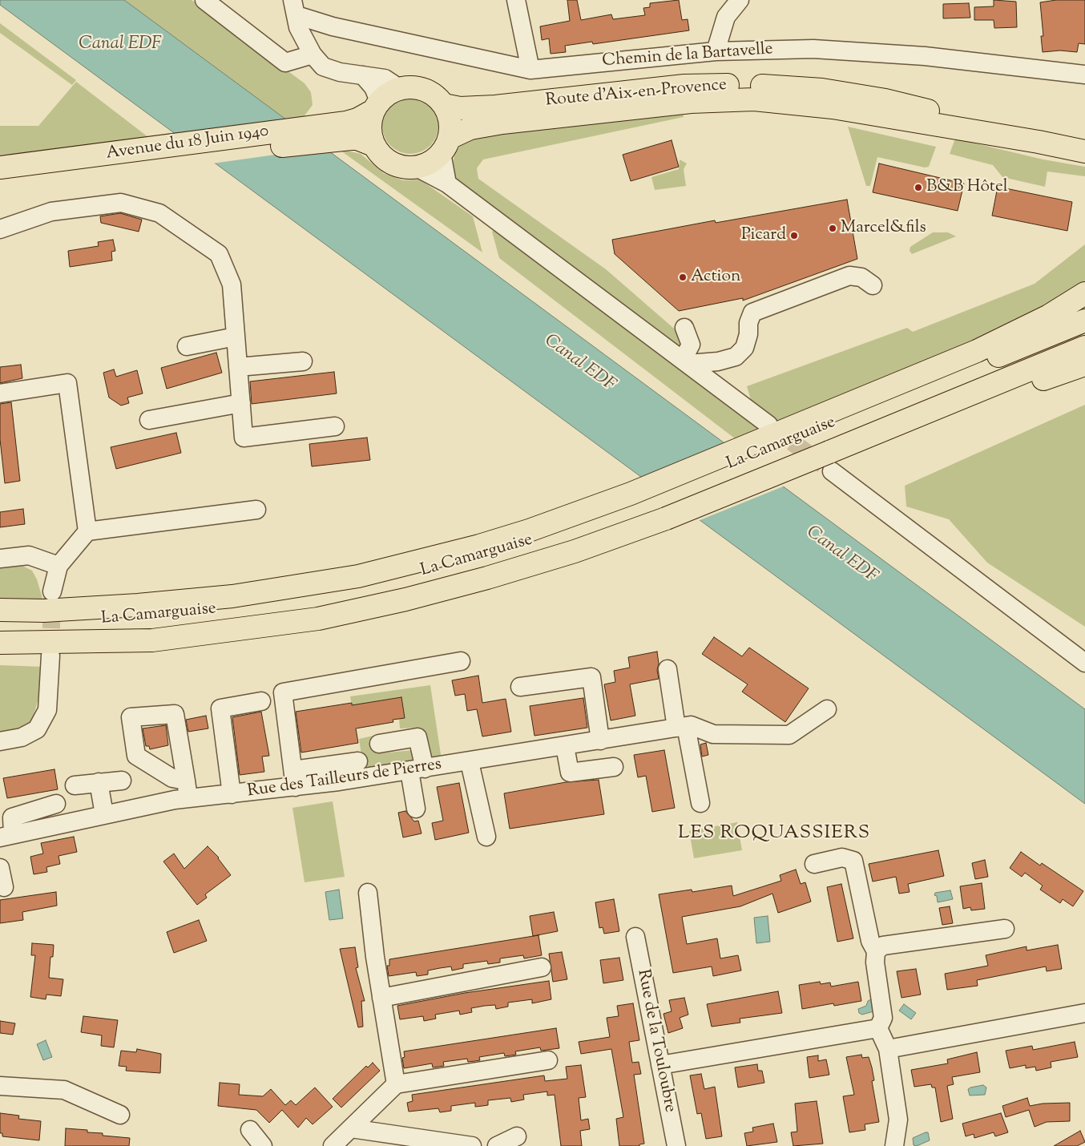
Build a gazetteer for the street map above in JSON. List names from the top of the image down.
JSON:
{
  "streets": {
    "main road": ["Route d'Aix-en-Provence", "Avenue du 18 Juin 1940", "La Camarguaise"],
    "street": ["Chemin de la Bartavelle", "Rue des Tailleurs de Pierres", "Rue de la Touloubre"]
  },
  "crossings": [
    ["Route d'Aix-en-Provence", "Avenue du 18 Juin 1940"]
  ],
  "districts": ["LES ROQUASSIERS"],
  "water": ["Canal EDF"],
  "places": [
    "B&B Hôtel",
    "Marcel&fils",
    "Picard",
    "Action"
  ]
}
